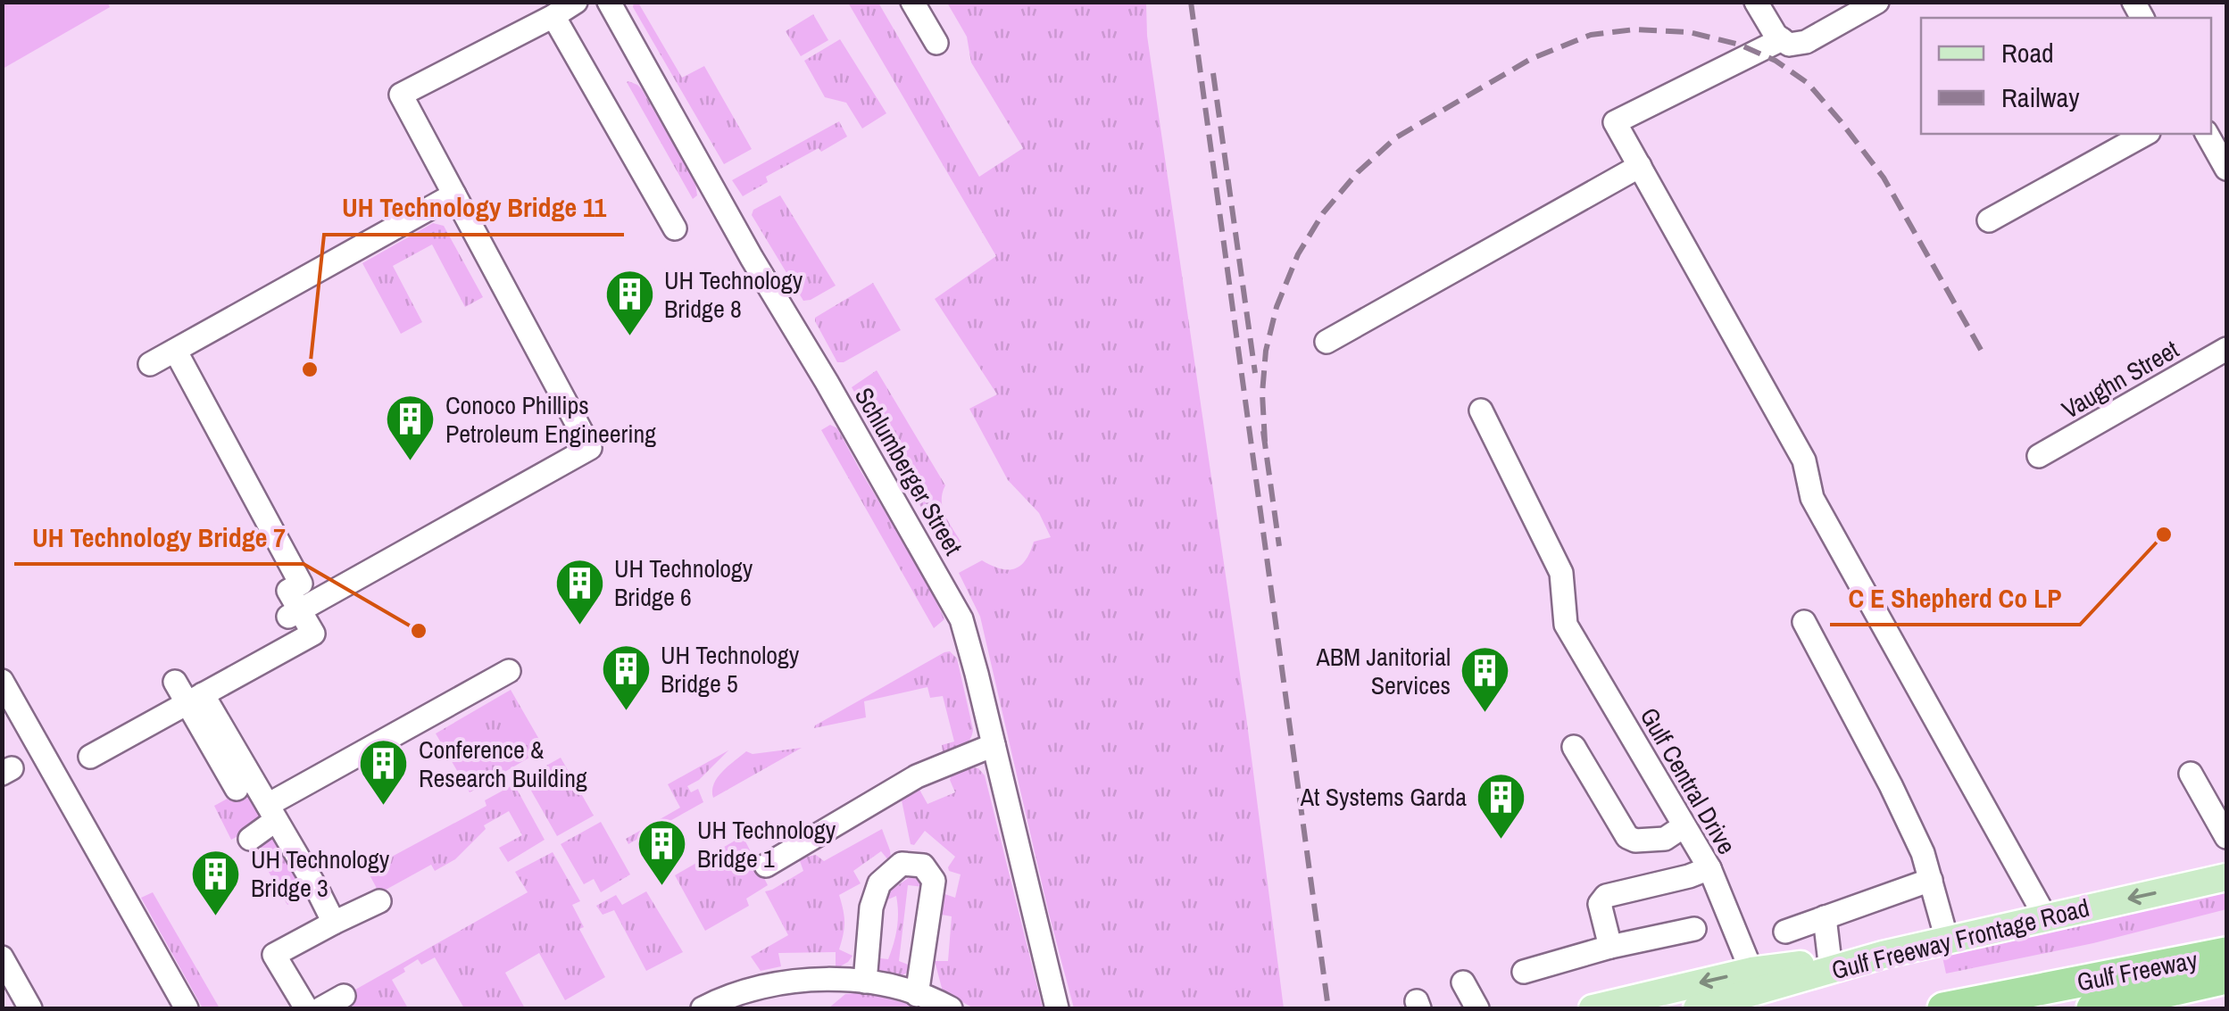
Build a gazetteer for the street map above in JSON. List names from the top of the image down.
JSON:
{
  "streets": {
    "highway": ["Gulf Freeway"],
    "main road": ["Gulf Freeway Frontage Road"],
    "street": ["Vaughn Street", "Schlumberger Street", "Gulf Central Drive"]
  },
  "places": {
    "building": [
      "UH Technology Bridge 8",
      "Conoco Phillips Petroleum Engineering",
      "UH Technology Bridge 6",
      "UH Technology Bridge 5",
      "ABM Janitorial Services",
      "Conference & Research Building",
      "At Systems Garda",
      "UH Technology Bridge 1",
      "UH Technology Bridge 3"
    ],
    "other": ["UH Technology Bridge 11", "C E Shepherd Co LP", "UH Technology Bridge 7"]
  },
  "legend": ["Road", "Railway"]
}
